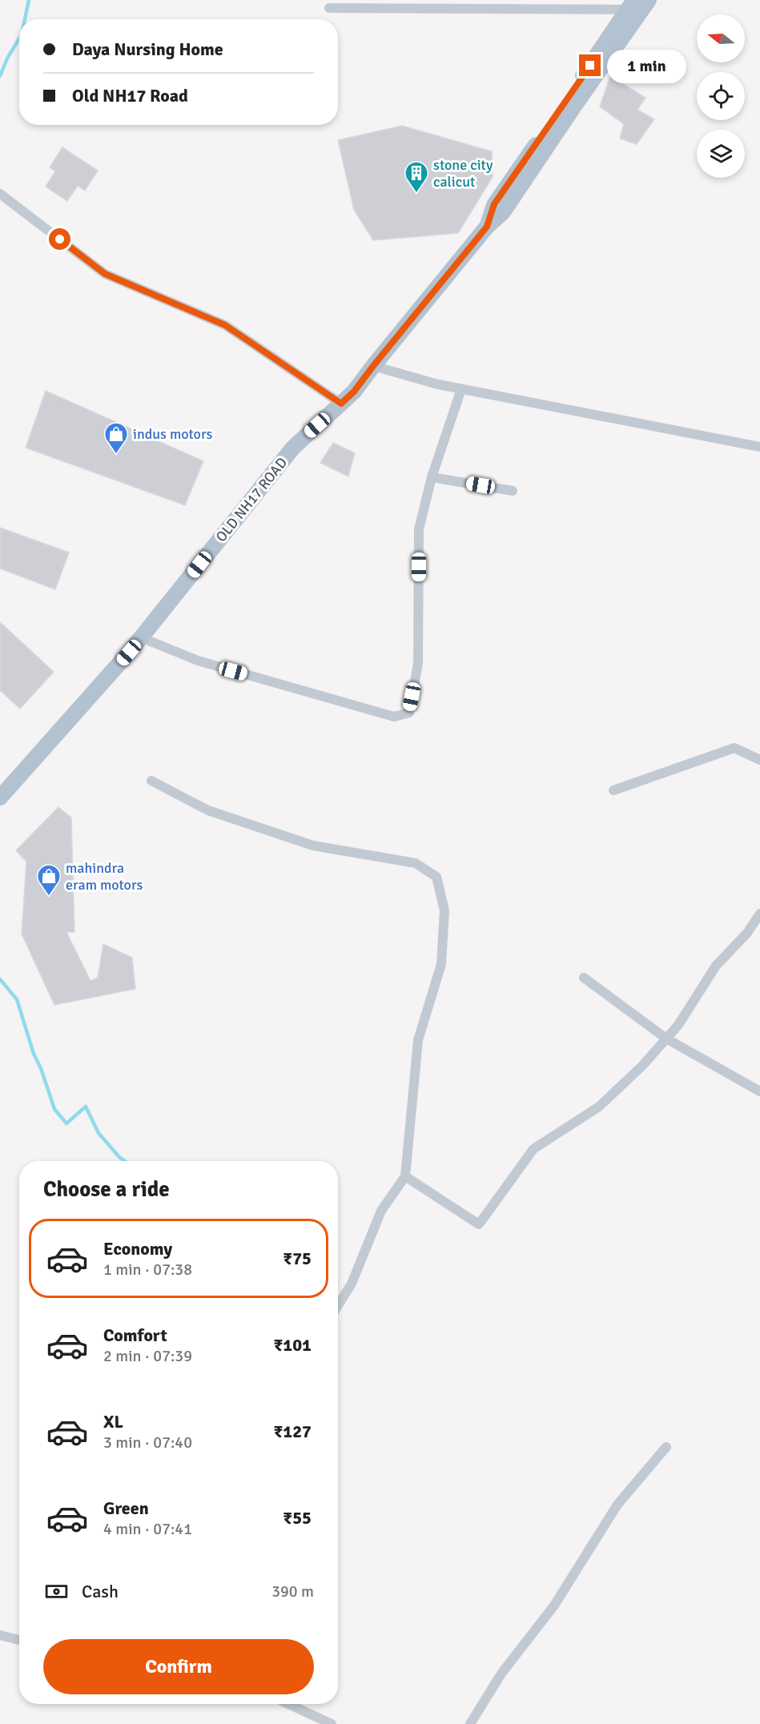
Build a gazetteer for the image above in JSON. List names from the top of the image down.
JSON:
{
  "streets": {
    "main road": ["OLD NH17 ROAD"]
  },
  "places": {
    "building": ["stone city calicut"],
    "shop": ["indus motors", "mahindra eram motors"]
  },
  "north": "left",
  "page": {
    "banner": ["Daya Nursing Home", "Old NH17 Road"],
    "bubble": "1 min",
    "heading": "Choose a ride",
    "list": [
      {
        "name": "Economy",
        "note": "1 min · 07:38",
        "value": "₹75"
      },
      {
        "name": "Comfort",
        "note": "2 min · 07:39",
        "value": "₹101"
      },
      {
        "name": "XL",
        "note": "3 min · 07:40",
        "value": "₹127"
      },
      {
        "name": "Green",
        "note": "4 min · 07:41",
        "value": "₹55"
      }
    ],
    "pay": ["Cash", "390 m"],
    "buttons": "Confirm"
  }
}
